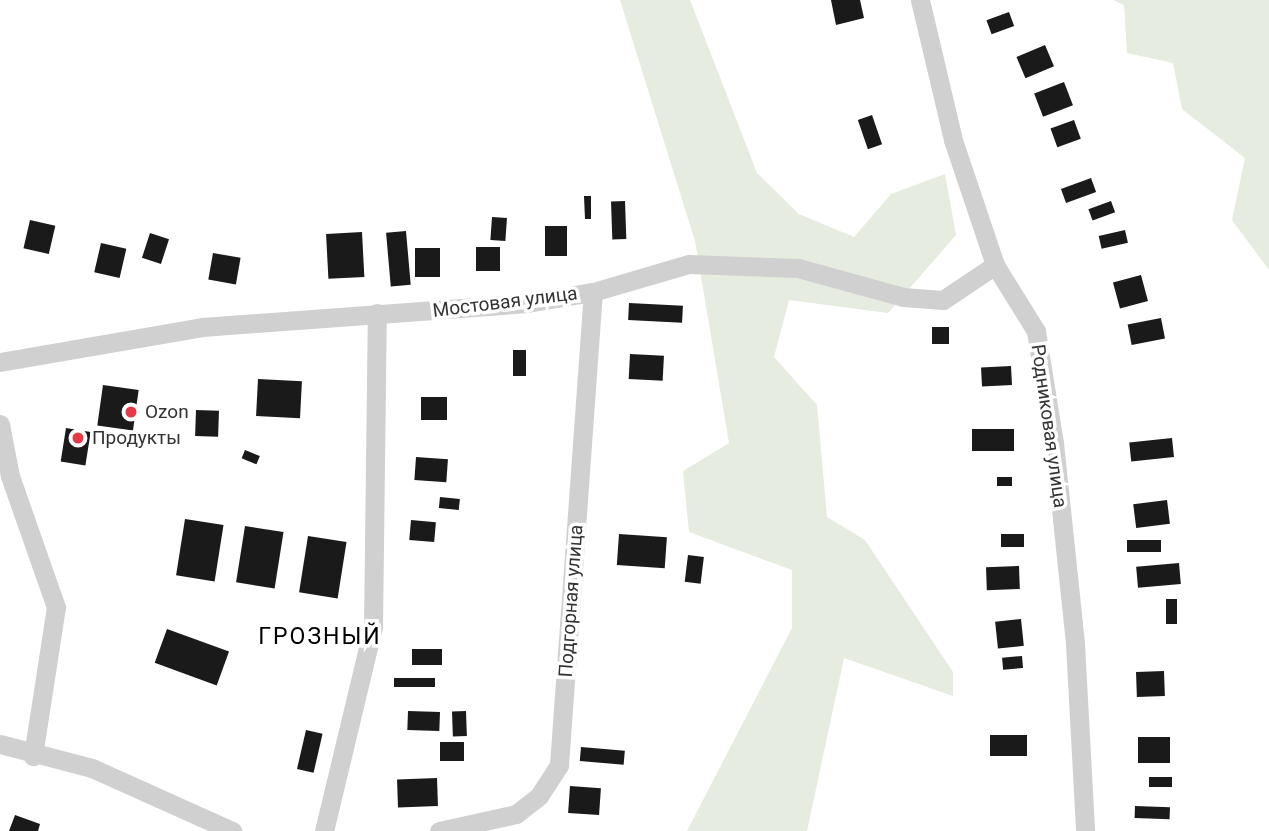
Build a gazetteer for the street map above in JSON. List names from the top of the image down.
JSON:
{
  "streets": {
    "street": ["Мостовая улица", "Родниковая улица", "Подгорная улица"]
  },
  "crossings": [
    ["Мостовая улица", "Родниковая улица"],
    ["Мостовая улица", "Подгорная улица"]
  ],
  "districts": ["ГРОЗНЫЙ"],
  "places": ["Ozon", "Продукты"]
}
